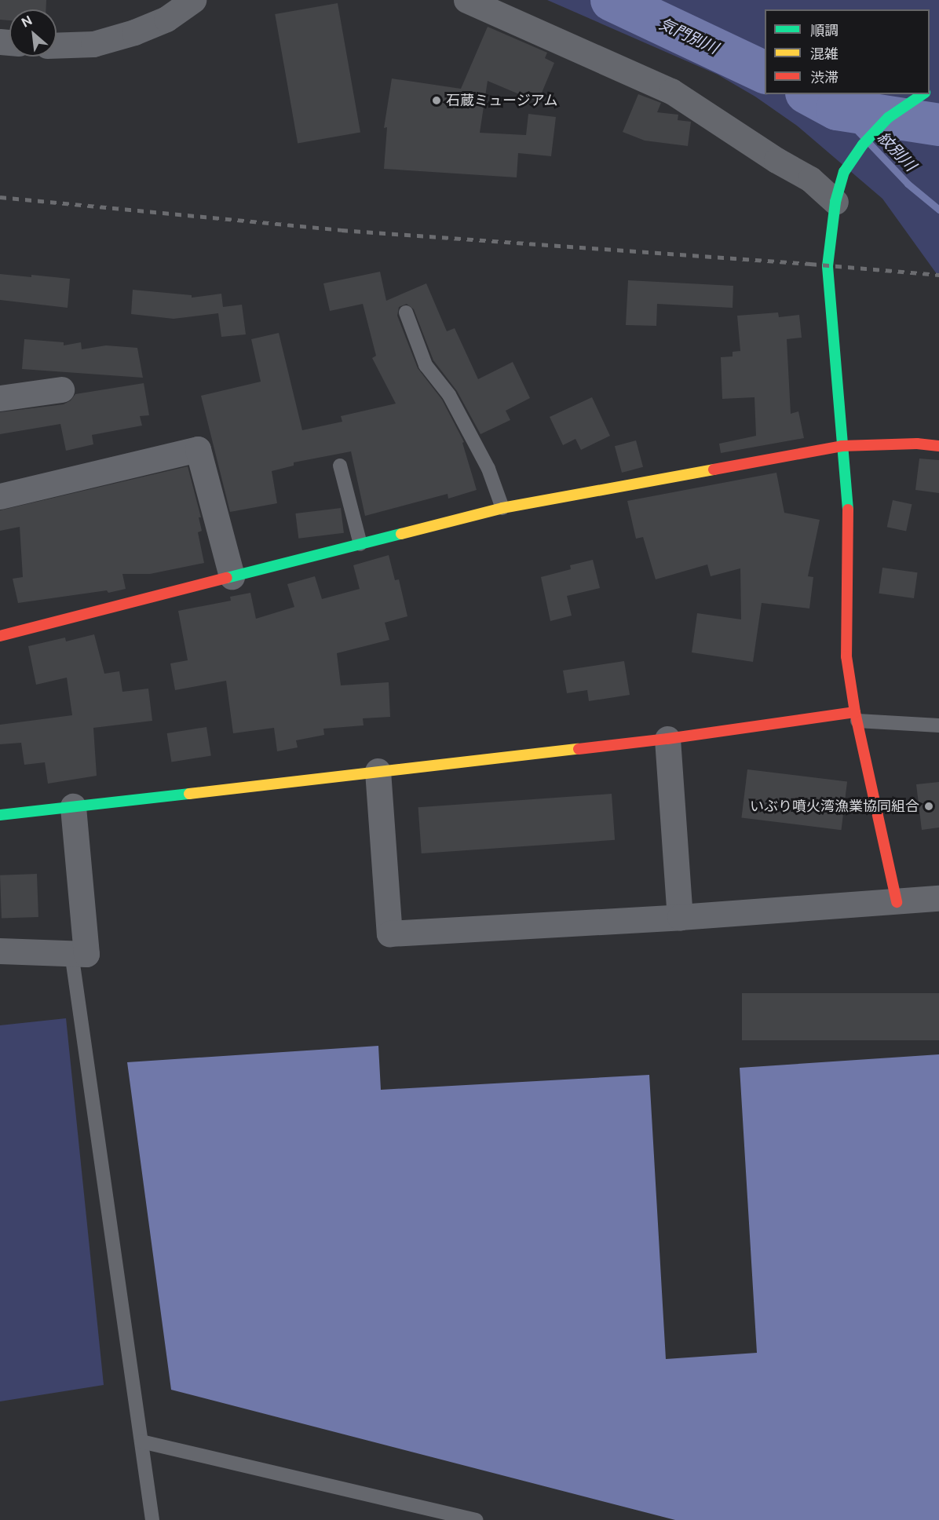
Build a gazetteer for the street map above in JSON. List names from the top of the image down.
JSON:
{
  "water": ["気門別川", "紋別川"],
  "places": ["石蔵ミュージアム", "いぶり噴火湾漁業協同組合"],
  "legend": ["順調", "混雑", "渋滞"],
  "north": "top left"
}
